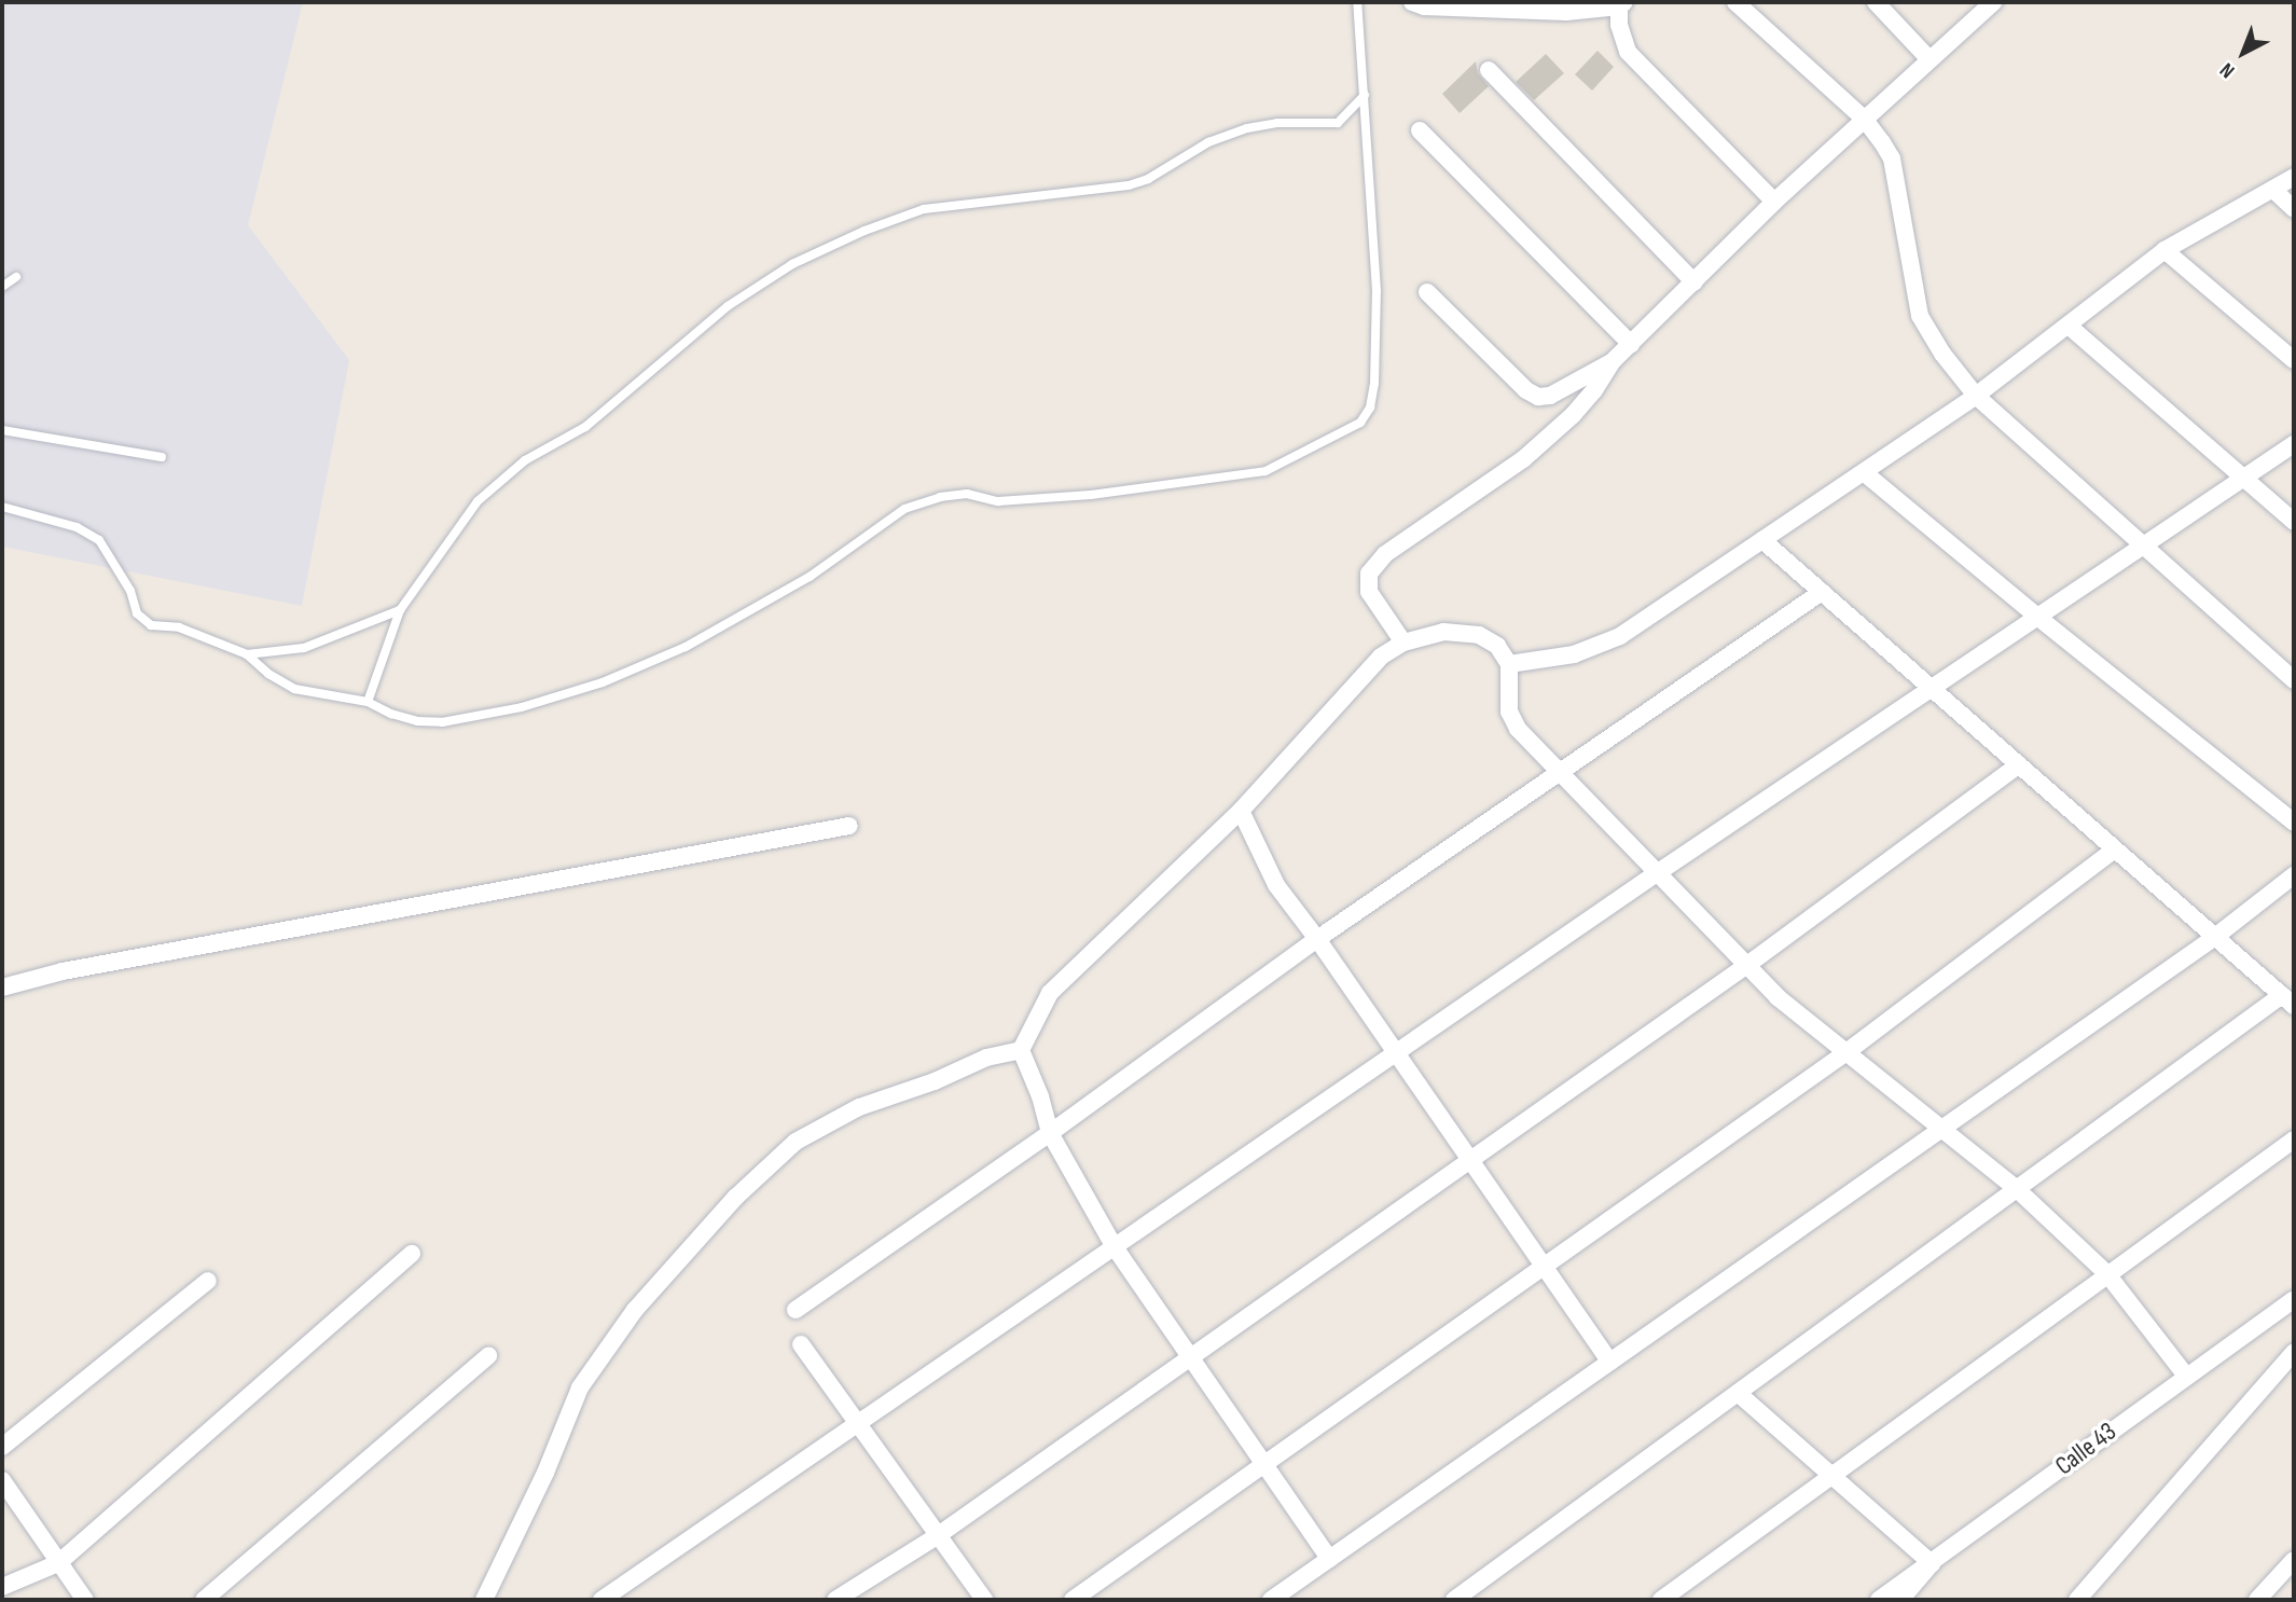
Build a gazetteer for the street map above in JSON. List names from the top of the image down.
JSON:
{
  "streets": {
    "street": ["Calle 43"]
  },
  "north": "bottom left"
}
